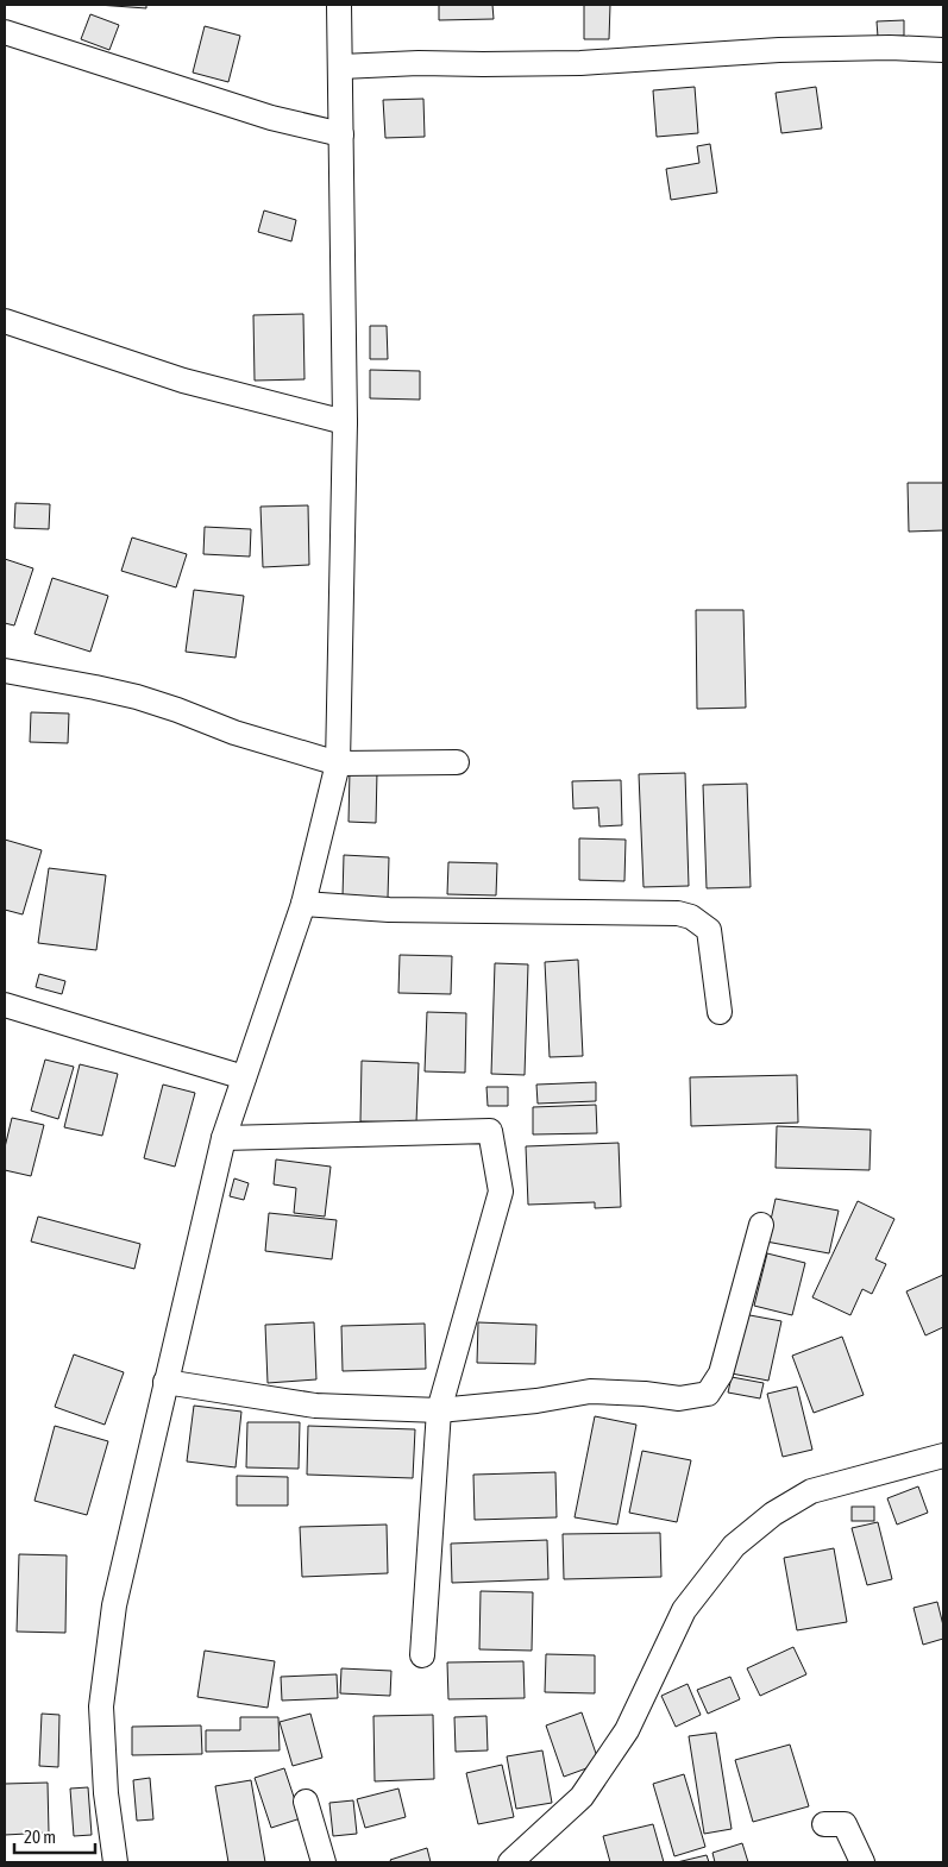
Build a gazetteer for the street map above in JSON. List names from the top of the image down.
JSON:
{
  "scale_bar": "20 m"
}
